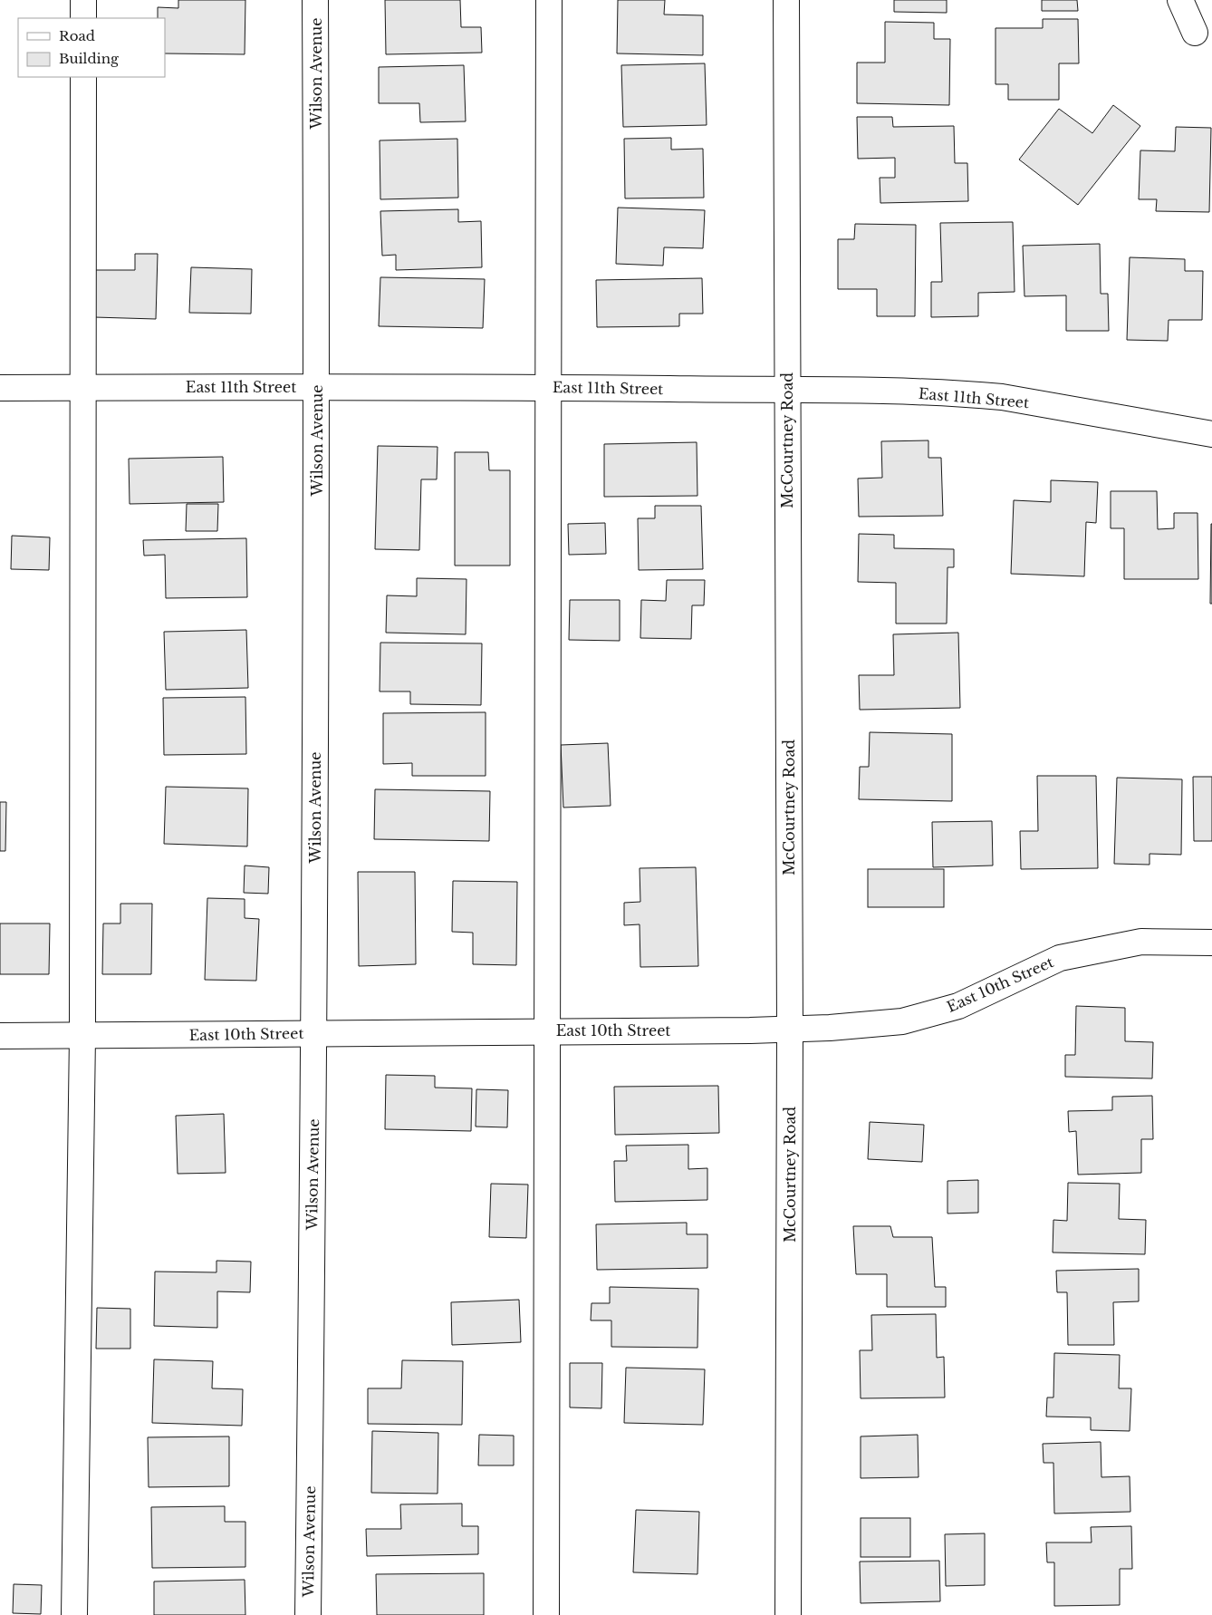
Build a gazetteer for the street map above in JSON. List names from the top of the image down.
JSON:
{
  "streets": {
    "street": [
      "Wilson Avenue",
      "East 11th Street",
      "McCourtney Road",
      "East 10th Street"
    ]
  },
  "crossings": [
    ["Wilson Avenue", "East 11th Street"],
    ["Wilson Avenue", "East 10th Street"],
    ["East 11th Street", "McCourtney Road"],
    ["McCourtney Road", "East 10th Street"]
  ],
  "legend": ["Road", "Building"]
}
